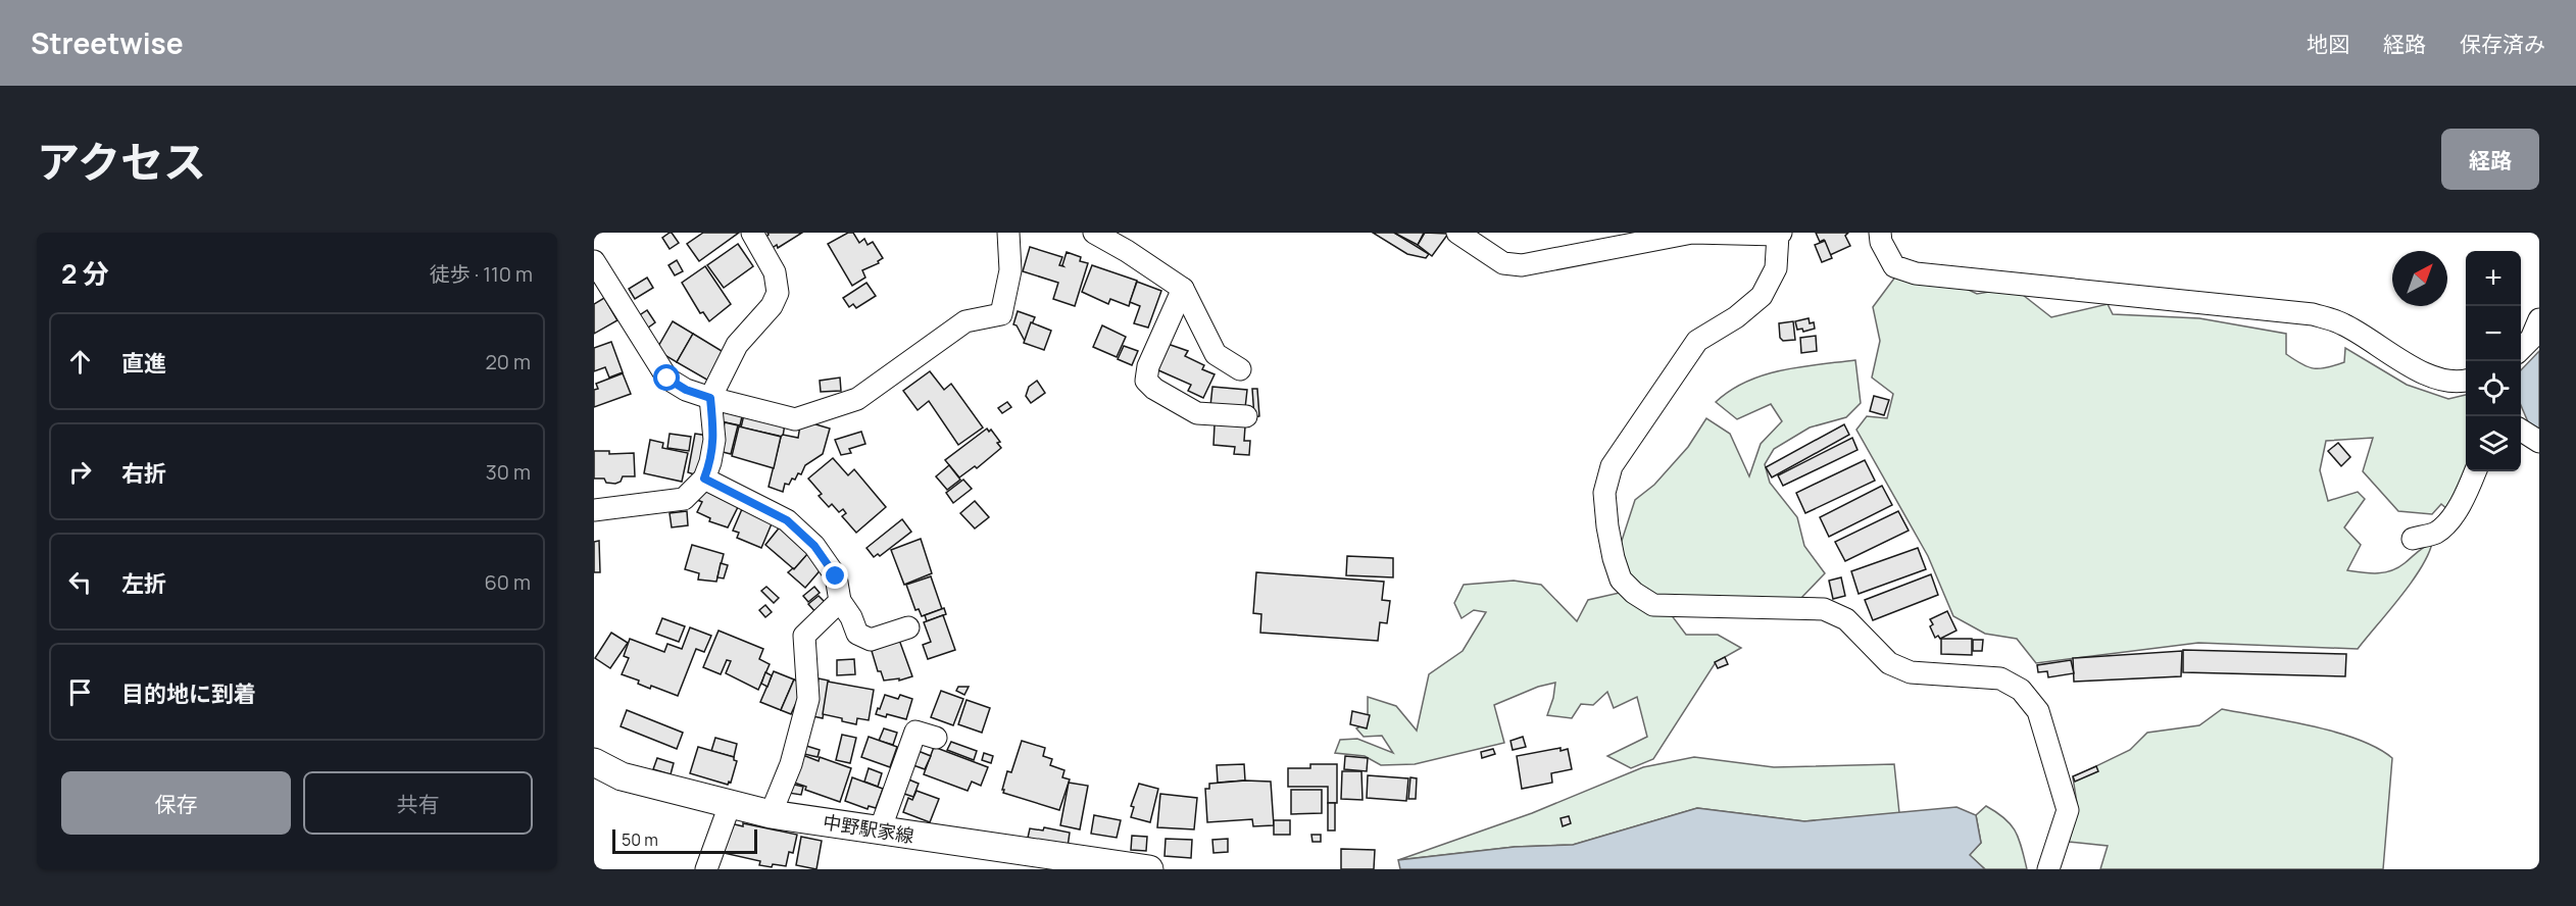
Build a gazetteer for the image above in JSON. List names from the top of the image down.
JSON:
{
  "streets": {
    "main road": ["中野駅家線"]
  },
  "scale_bar": "50 m",
  "north": "top right",
  "page": {
    "header": "Streetwise",
    "nav": ["地図", "経路", "保存済み"],
    "title": "アクセス",
    "buttons": [
      "経路",
      ["保存", "共有"]
    ],
    "heading": ["2 分", "徒歩 · 110 m"],
    "map_buttons": ["+", "−"],
    "list": [
      ["直進", "20 m"],
      ["右折", "30 m"],
      ["左折", "60 m"],
      "目的地に到着"
    ],
    "scale": "50 m"
  }
}
